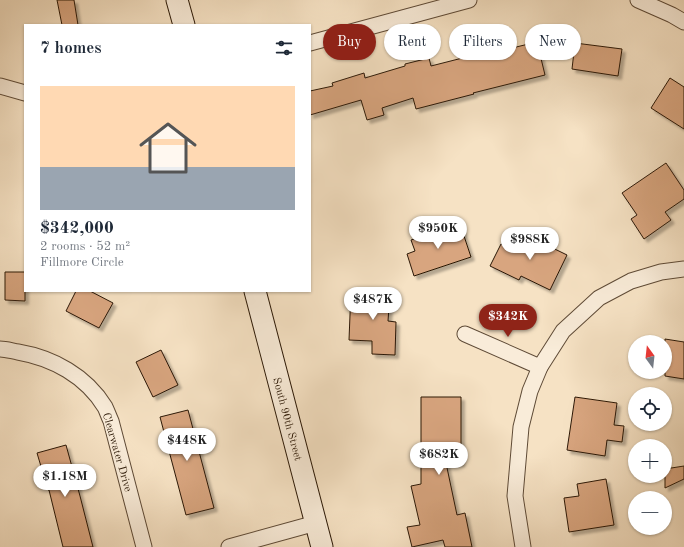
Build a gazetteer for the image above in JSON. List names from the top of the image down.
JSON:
{
  "streets": {
    "street": ["South 90th Street", "Clearwater Drive"]
  },
  "north": "top",
  "page": {
    "chip": [
      "Buy",
      "Rent",
      "Filters",
      "New"
    ],
    "heading": "7 homes",
    "list": [
      {
        "name": "$342,000",
        "note": "2 rooms · 52 m² · Fillmore Circle"
      }
    ],
    "price": [
      "$950K",
      "$988K",
      "$487K",
      "$342K",
      "$448K",
      "$682K",
      "$1.18M"
    ],
    "map_buttons": ["+", "−"]
  }
}
